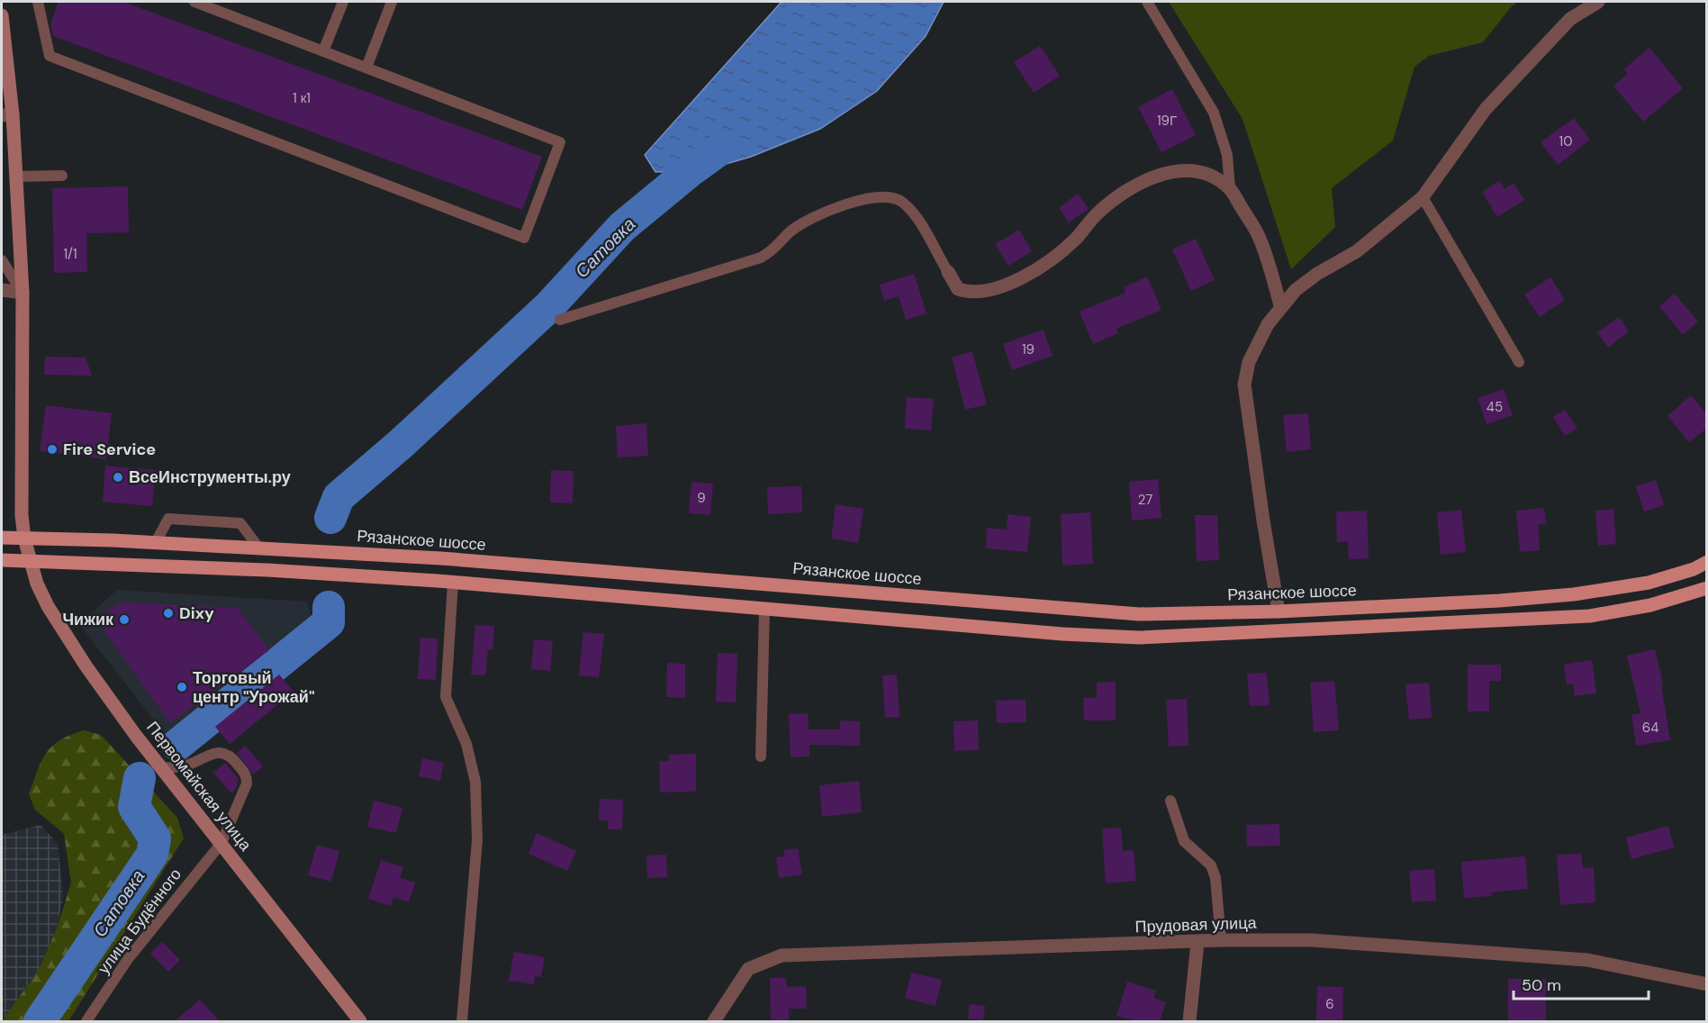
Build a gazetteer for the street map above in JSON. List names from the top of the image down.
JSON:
{
  "streets": {
    "main road": ["Рязанское шоссе", "Первомайская улица"],
    "street": ["Прудовая улица"],
    "lane": ["улица Будённого"]
  },
  "crossings": [
    ["Рязанское шоссе", "Первомайская улица"],
    ["Первомайская улица", "улица Будённого"]
  ],
  "water": ["Сатовка"],
  "places": [
    "Fire Service",
    "ВсеИнструменты.ру",
    "Dixy",
    "Чижик",
    "Торговый центр \"Урожай\""
  ],
  "house_numbers": [
    "1 к1",
    "19Г",
    "10",
    "1/1",
    "19",
    "45",
    "9",
    "27",
    "64",
    "6"
  ],
  "scale_bar": "50 m"
}
